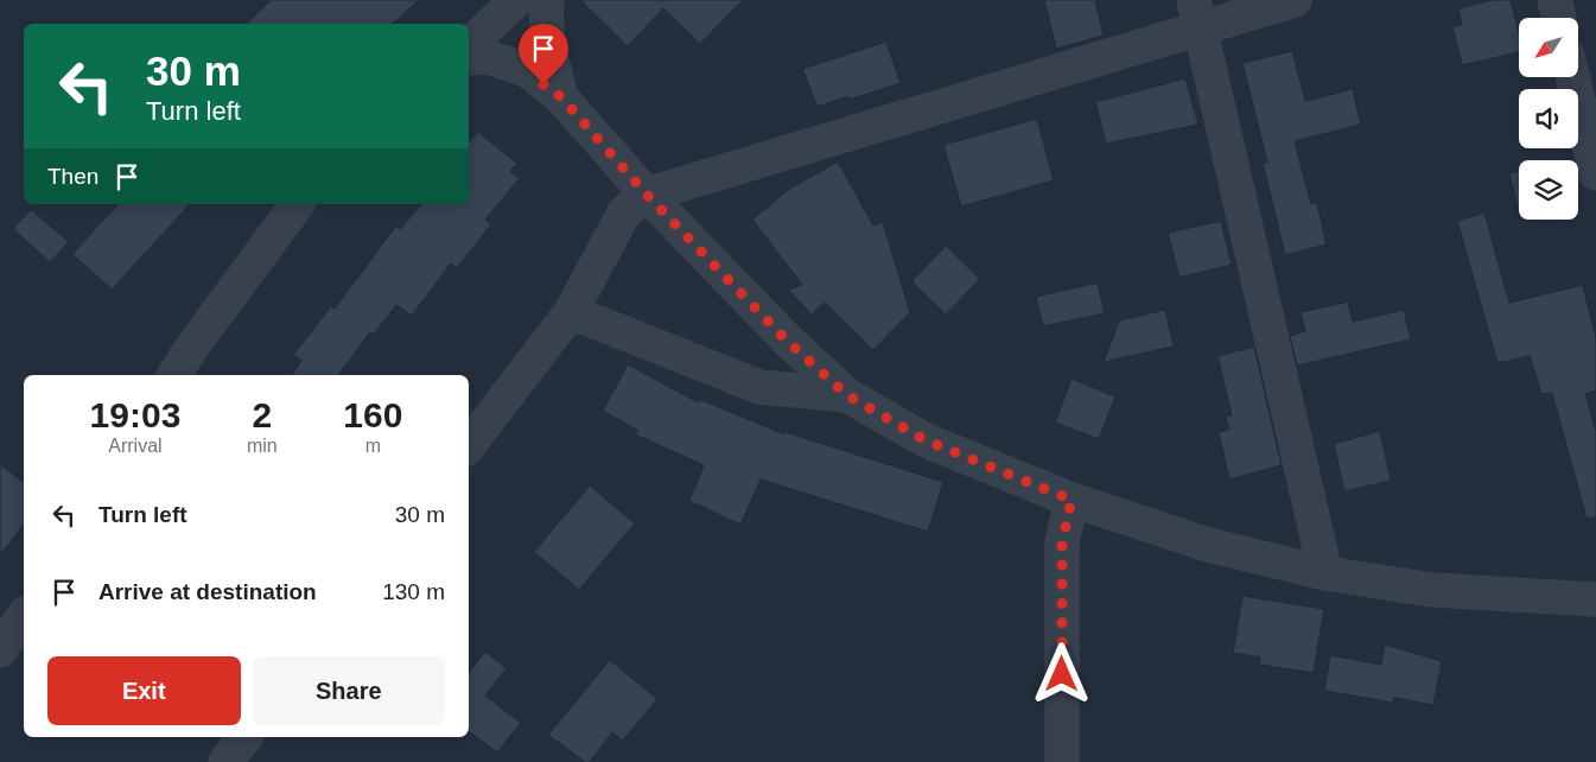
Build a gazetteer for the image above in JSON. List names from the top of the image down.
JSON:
{
  "north": "bottom left",
  "page": {
    "turn": ["30 m", "Turn left"],
    "then": "Then",
    "eta": [
      "19:03",
      "Arrival",
      "2",
      "min",
      "160",
      "m"
    ],
    "list": [
      {
        "name": "Turn left",
        "value": "30 m"
      },
      {
        "name": "Arrive at destination",
        "value": "130 m"
      }
    ],
    "buttons": ["Exit", "Share"]
  }
}
